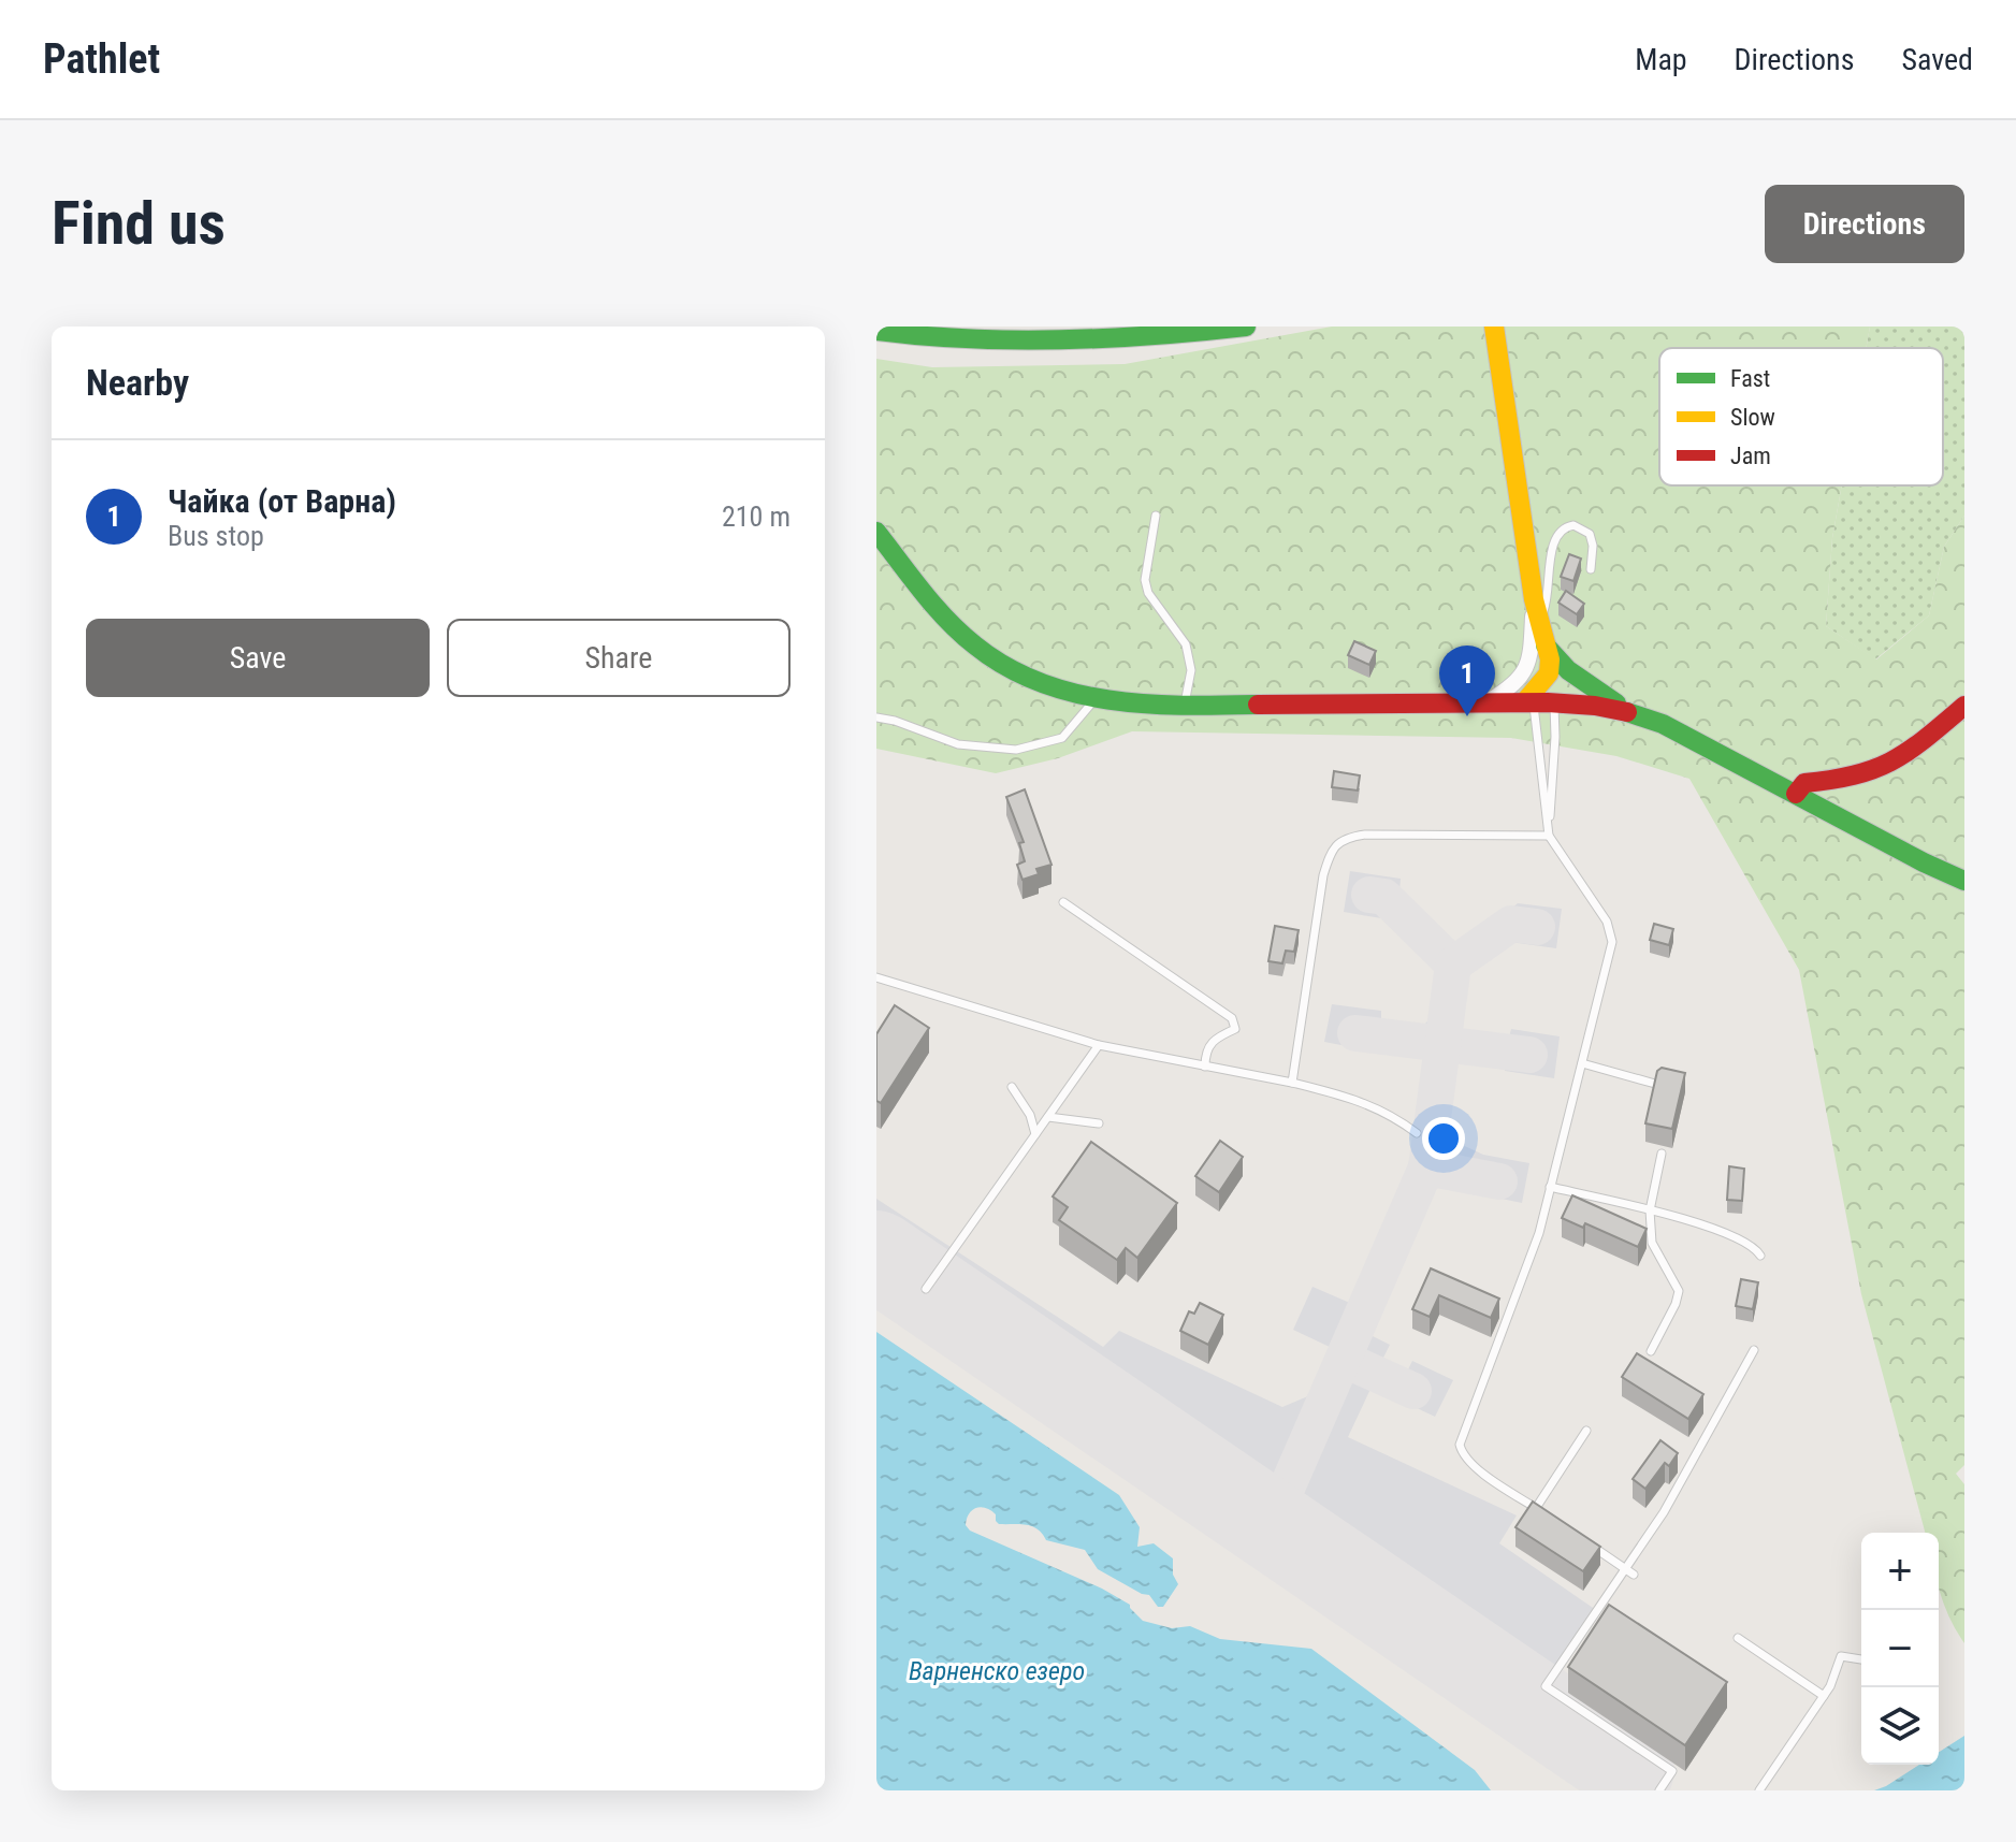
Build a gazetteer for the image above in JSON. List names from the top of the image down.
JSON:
{
  "water": ["Варненско езеро"],
  "legend": ["Fast", "Slow", "Jam"],
  "page": {
    "header": "Pathlet",
    "nav": ["Map", "Directions", "Saved"],
    "buttons": [
      "Directions",
      ["Save", "Share"]
    ],
    "title": "Find us",
    "heading": "Nearby",
    "list": [
      {
        "mark": "1",
        "name": "Чайка (от Варна)",
        "note": "Bus stop",
        "value": "210 m"
      }
    ],
    "pins": "1",
    "map_buttons": ["+", "−"]
  }
}
